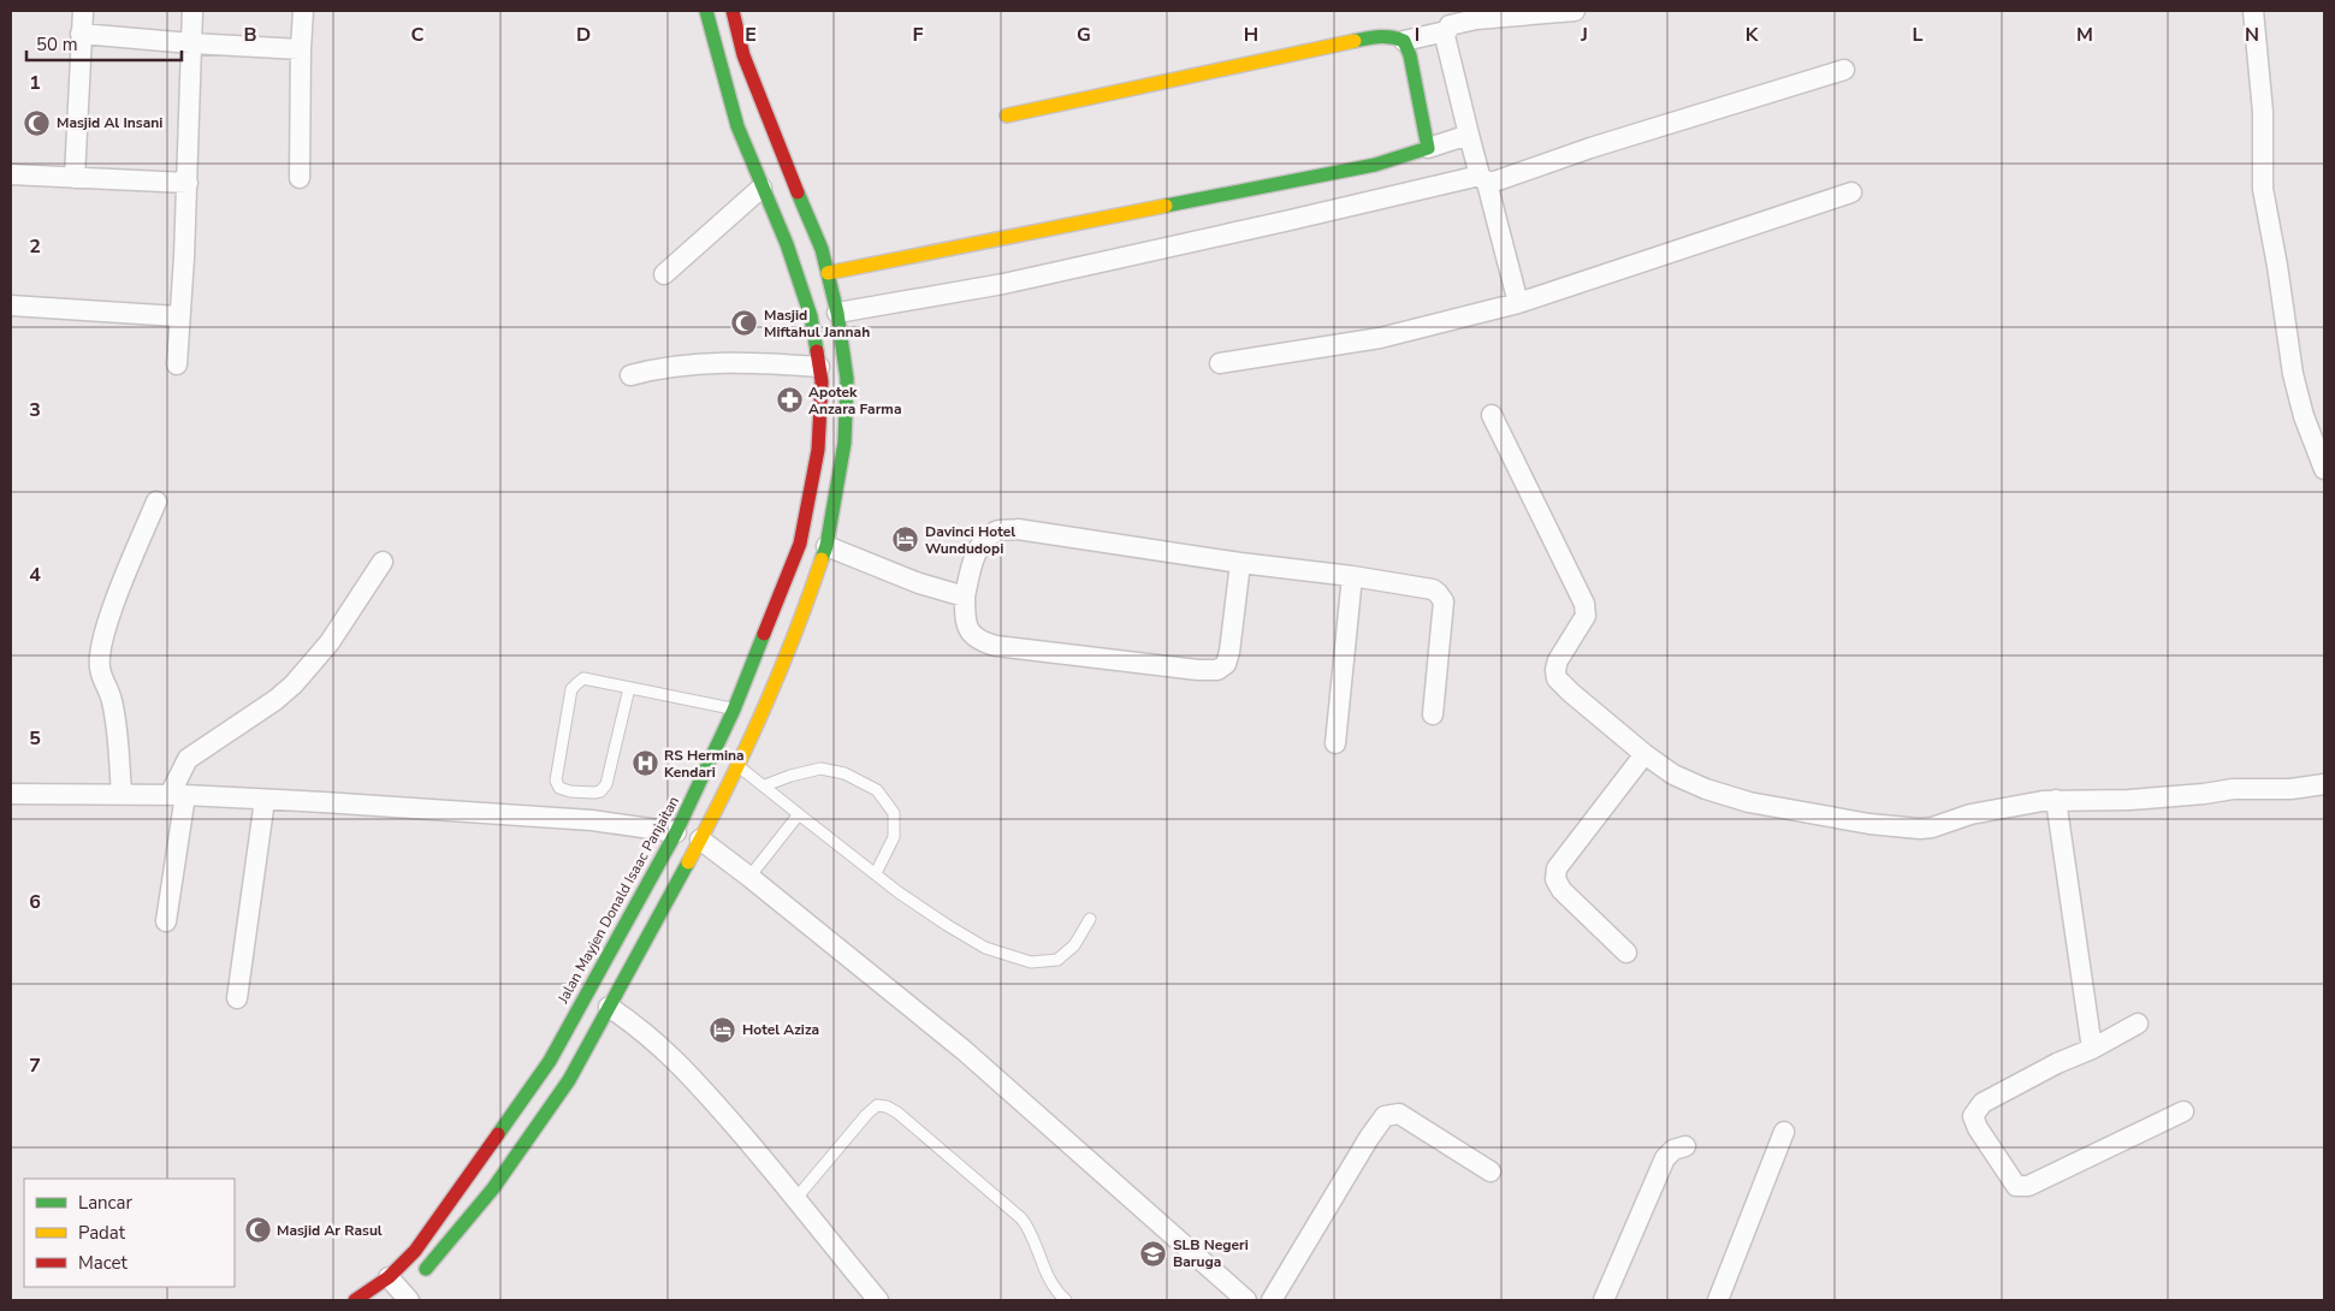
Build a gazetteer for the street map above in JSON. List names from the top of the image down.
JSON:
{
  "streets": {
    "main road": ["Jalan Mayjen Donald Isaac Panjaitan"]
  },
  "places": {
    "mosque": ["Masjid Al Insani", "Masjid Miftahul Jannah", "Masjid Ar Rasul"],
    "pharmacy": ["Apotek Anzara Farma"],
    "hotel": ["Davinci Hotel Wundudopi", "Hotel Aziza"],
    "hospital": ["RS Hermina Kendari"],
    "school or university": ["SLB Negeri Baruga"]
  },
  "legend": ["Lancar", "Padat", "Macet"],
  "scale_bar": "50 m",
  "grid": {
    "columns": [
      "B",
      "C",
      "D",
      "E",
      "F",
      "G",
      "H",
      "I",
      "J",
      "K",
      "L",
      "M",
      "N"
    ],
    "rows": [
      "1",
      "2",
      "3",
      "4",
      "5",
      "6",
      "7"
    ]
  }
}
